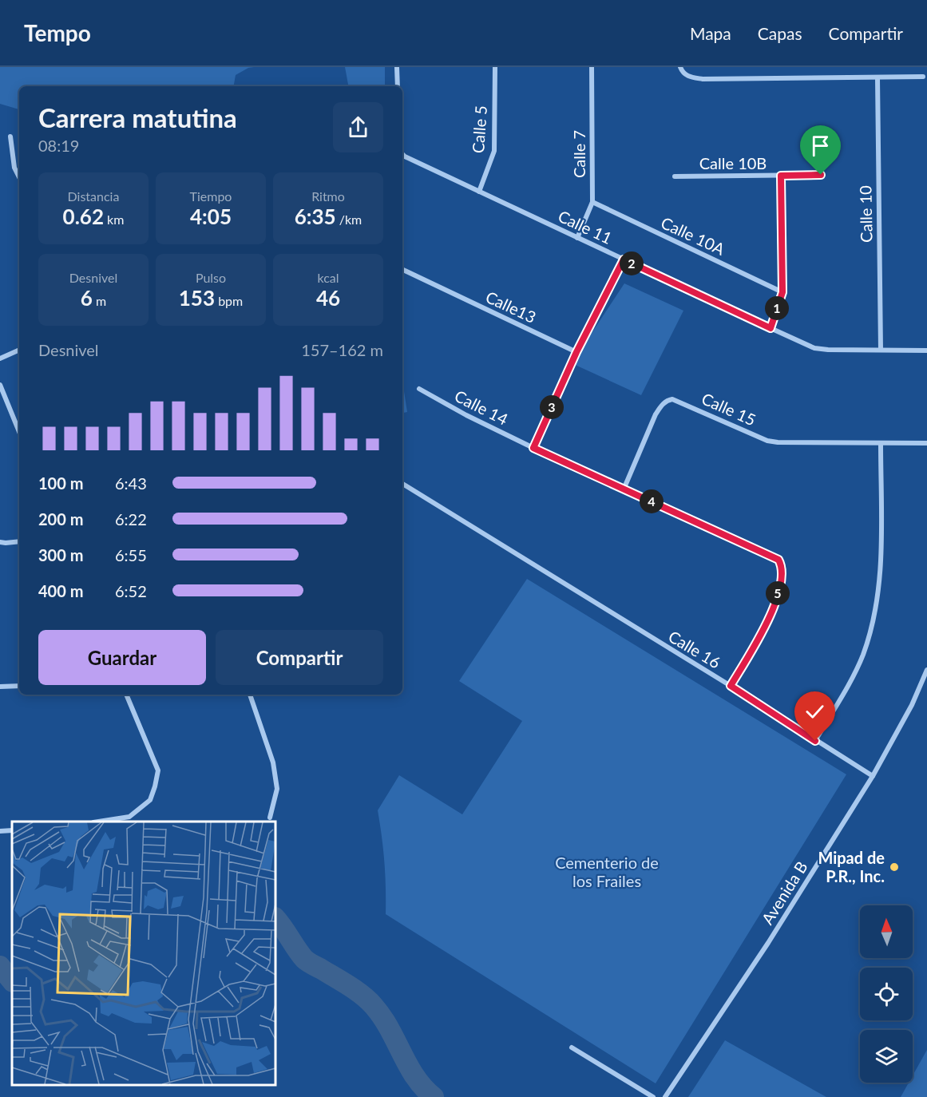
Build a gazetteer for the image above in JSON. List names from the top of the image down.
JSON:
{
  "streets": {
    "street": [
      "Calle 5",
      "Calle 7",
      "Calle 10B",
      "Calle 10",
      "Calle 11",
      "Calle 10A",
      "Calle13",
      "Calle 14",
      "Calle 15",
      "Calle 16",
      "Avenida B"
    ]
  },
  "crossings": [
    ["Calle 5", "Calle 11"],
    ["Calle 7", "Calle 11"],
    ["Calle 7", "Calle 10A"],
    ["Calle 10", "Calle 11"],
    ["Calle 14", "Calle 15"],
    ["Calle 14", "Calle 16"],
    ["Calle 16", "Avenida B"]
  ],
  "parks": ["Cementerio de los Frailes"],
  "places": ["Mipad de P.R., Inc."],
  "north": "top",
  "page": {
    "header": "Tempo",
    "nav": ["Mapa", "Capas", "Compartir"],
    "heading": ["Carrera matutina", "08:19"],
    "stats": [
      ["Distancia", "0.62 km"],
      ["Tiempo", "4:05"],
      ["Ritmo", "6:35 /km"],
      ["Desnivel", "6 m"],
      ["Pulso", "153 bpm"],
      ["kcal", "46"]
    ],
    "pins": [
      "2",
      "1",
      "3",
      "4",
      "5"
    ],
    "chart": ["Desnivel", "157–162 m"],
    "list": [
      {
        "name": "100 m",
        "note": "6:43"
      },
      {
        "name": "200 m",
        "note": "6:22"
      },
      {
        "name": "300 m",
        "note": "6:55"
      },
      {
        "name": "400 m",
        "note": "6:52"
      }
    ],
    "buttons": ["Guardar", "Compartir"]
  }
}
